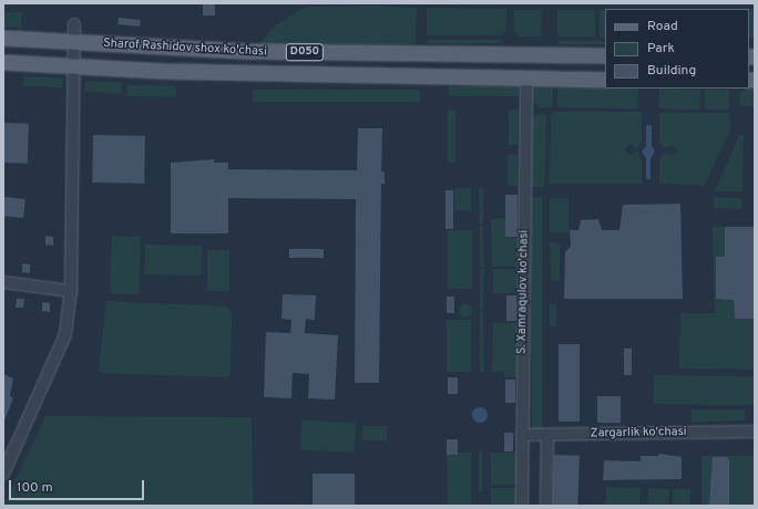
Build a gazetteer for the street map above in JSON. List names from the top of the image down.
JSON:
{
  "streets": {
    "main road": ["Sharof Rashidov shox ko'chasi", "D050"],
    "street": ["S. Xamraqulov ko'chasi", "Zargarlik ko'chasi"]
  },
  "crossings": [
    ["Sharof Rashidov shox ko'chasi", "S. Xamraqulov ko'chasi"],
    ["S. Xamraqulov ko'chasi", "Zargarlik ko'chasi"]
  ],
  "legend": ["Road", "Park", "Building"],
  "scale_bar": "100 m"
}
